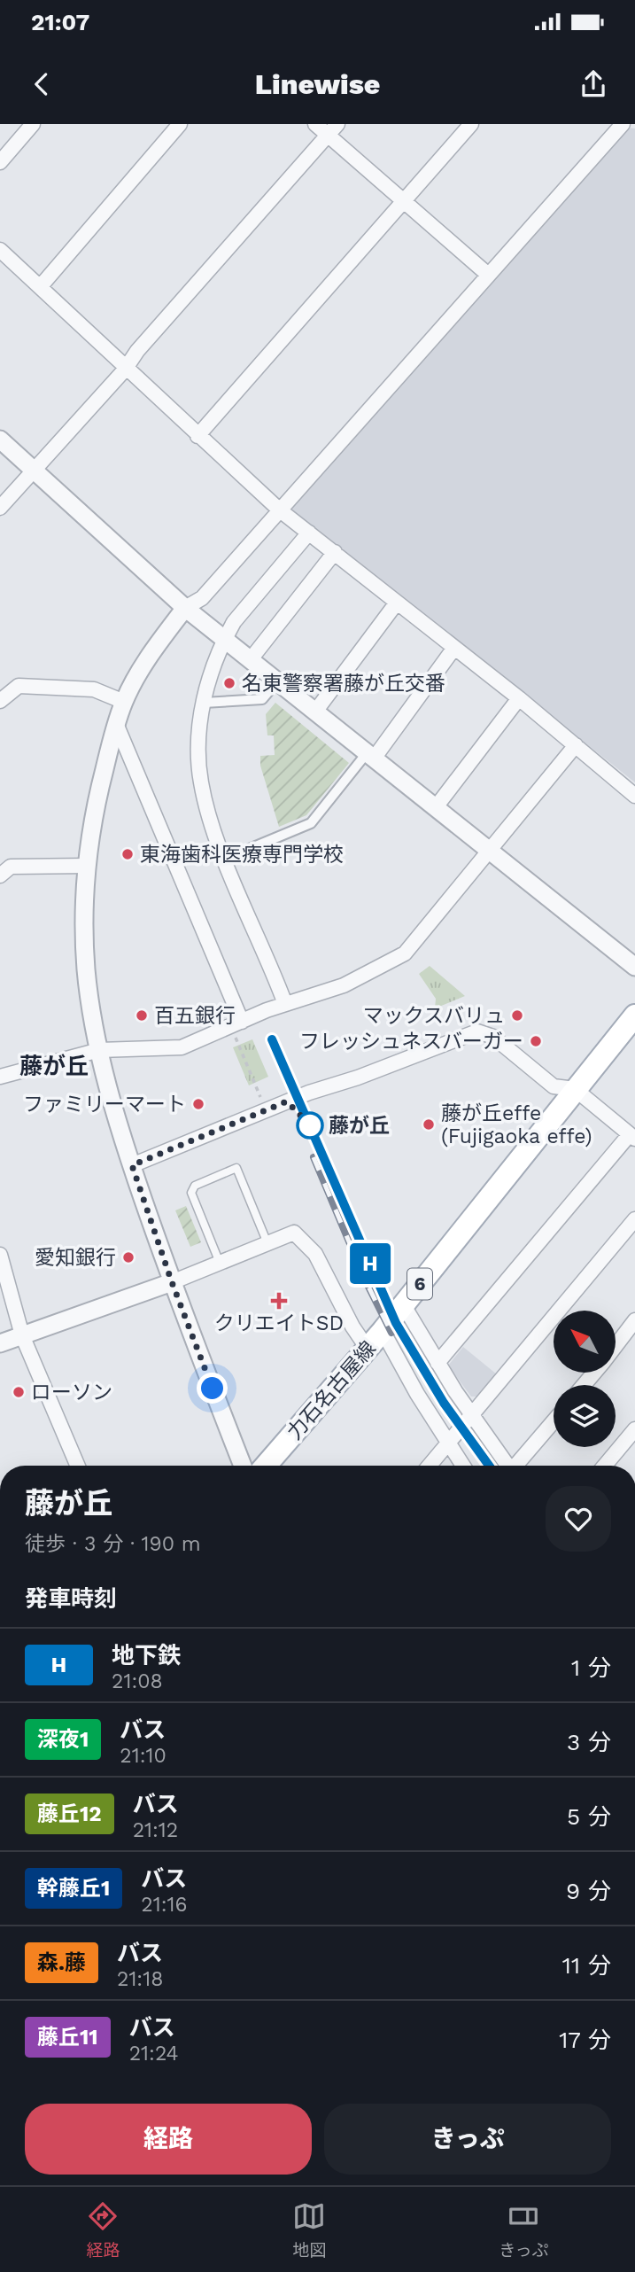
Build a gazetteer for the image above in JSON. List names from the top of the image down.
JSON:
{
  "streets": {
    "main road": ["6", "力石名古屋線"]
  },
  "districts": ["藤が丘"],
  "places": {
    "other": [
      "名東警察署藤が丘交番",
      "東海歯科医療専門学校",
      "百五銀行",
      "マックスバリュ",
      "フレッシュネスバーガー",
      "ファミリーマート",
      "藤が丘effe (Fujigaoka effe)",
      "藤が丘",
      "愛知銀行",
      "ローソン"
    ],
    "health": ["クリエイトSD"]
  },
  "lines": ["metro line H"],
  "north": "top left",
  "page": {
    "status": "21:07",
    "header": "Linewise",
    "on_map": "H",
    "heading": [
      ["藤が丘", "徒歩 · 3 分 · 190 m"],
      "発車時刻"
    ],
    "list": [
      {
        "mark": "H",
        "name": "地下鉄",
        "note": "21:08",
        "value": "1 分"
      },
      {
        "mark": "深夜1",
        "name": "バス",
        "note": "21:10",
        "value": "3 分"
      },
      {
        "mark": "藤丘12",
        "name": "バス",
        "note": "21:12",
        "value": "5 分"
      },
      {
        "mark": "幹藤丘1",
        "name": "バス",
        "note": "21:16",
        "value": "9 分"
      },
      {
        "mark": "森.藤",
        "name": "バス",
        "note": "21:18",
        "value": "11 分"
      },
      {
        "mark": "藤丘11",
        "name": "バス",
        "note": "21:24",
        "value": "17 分"
      }
    ],
    "buttons": ["経路", "きっぷ"],
    "tabs": ["経路", "地図", "きっぷ"]
  }
}
